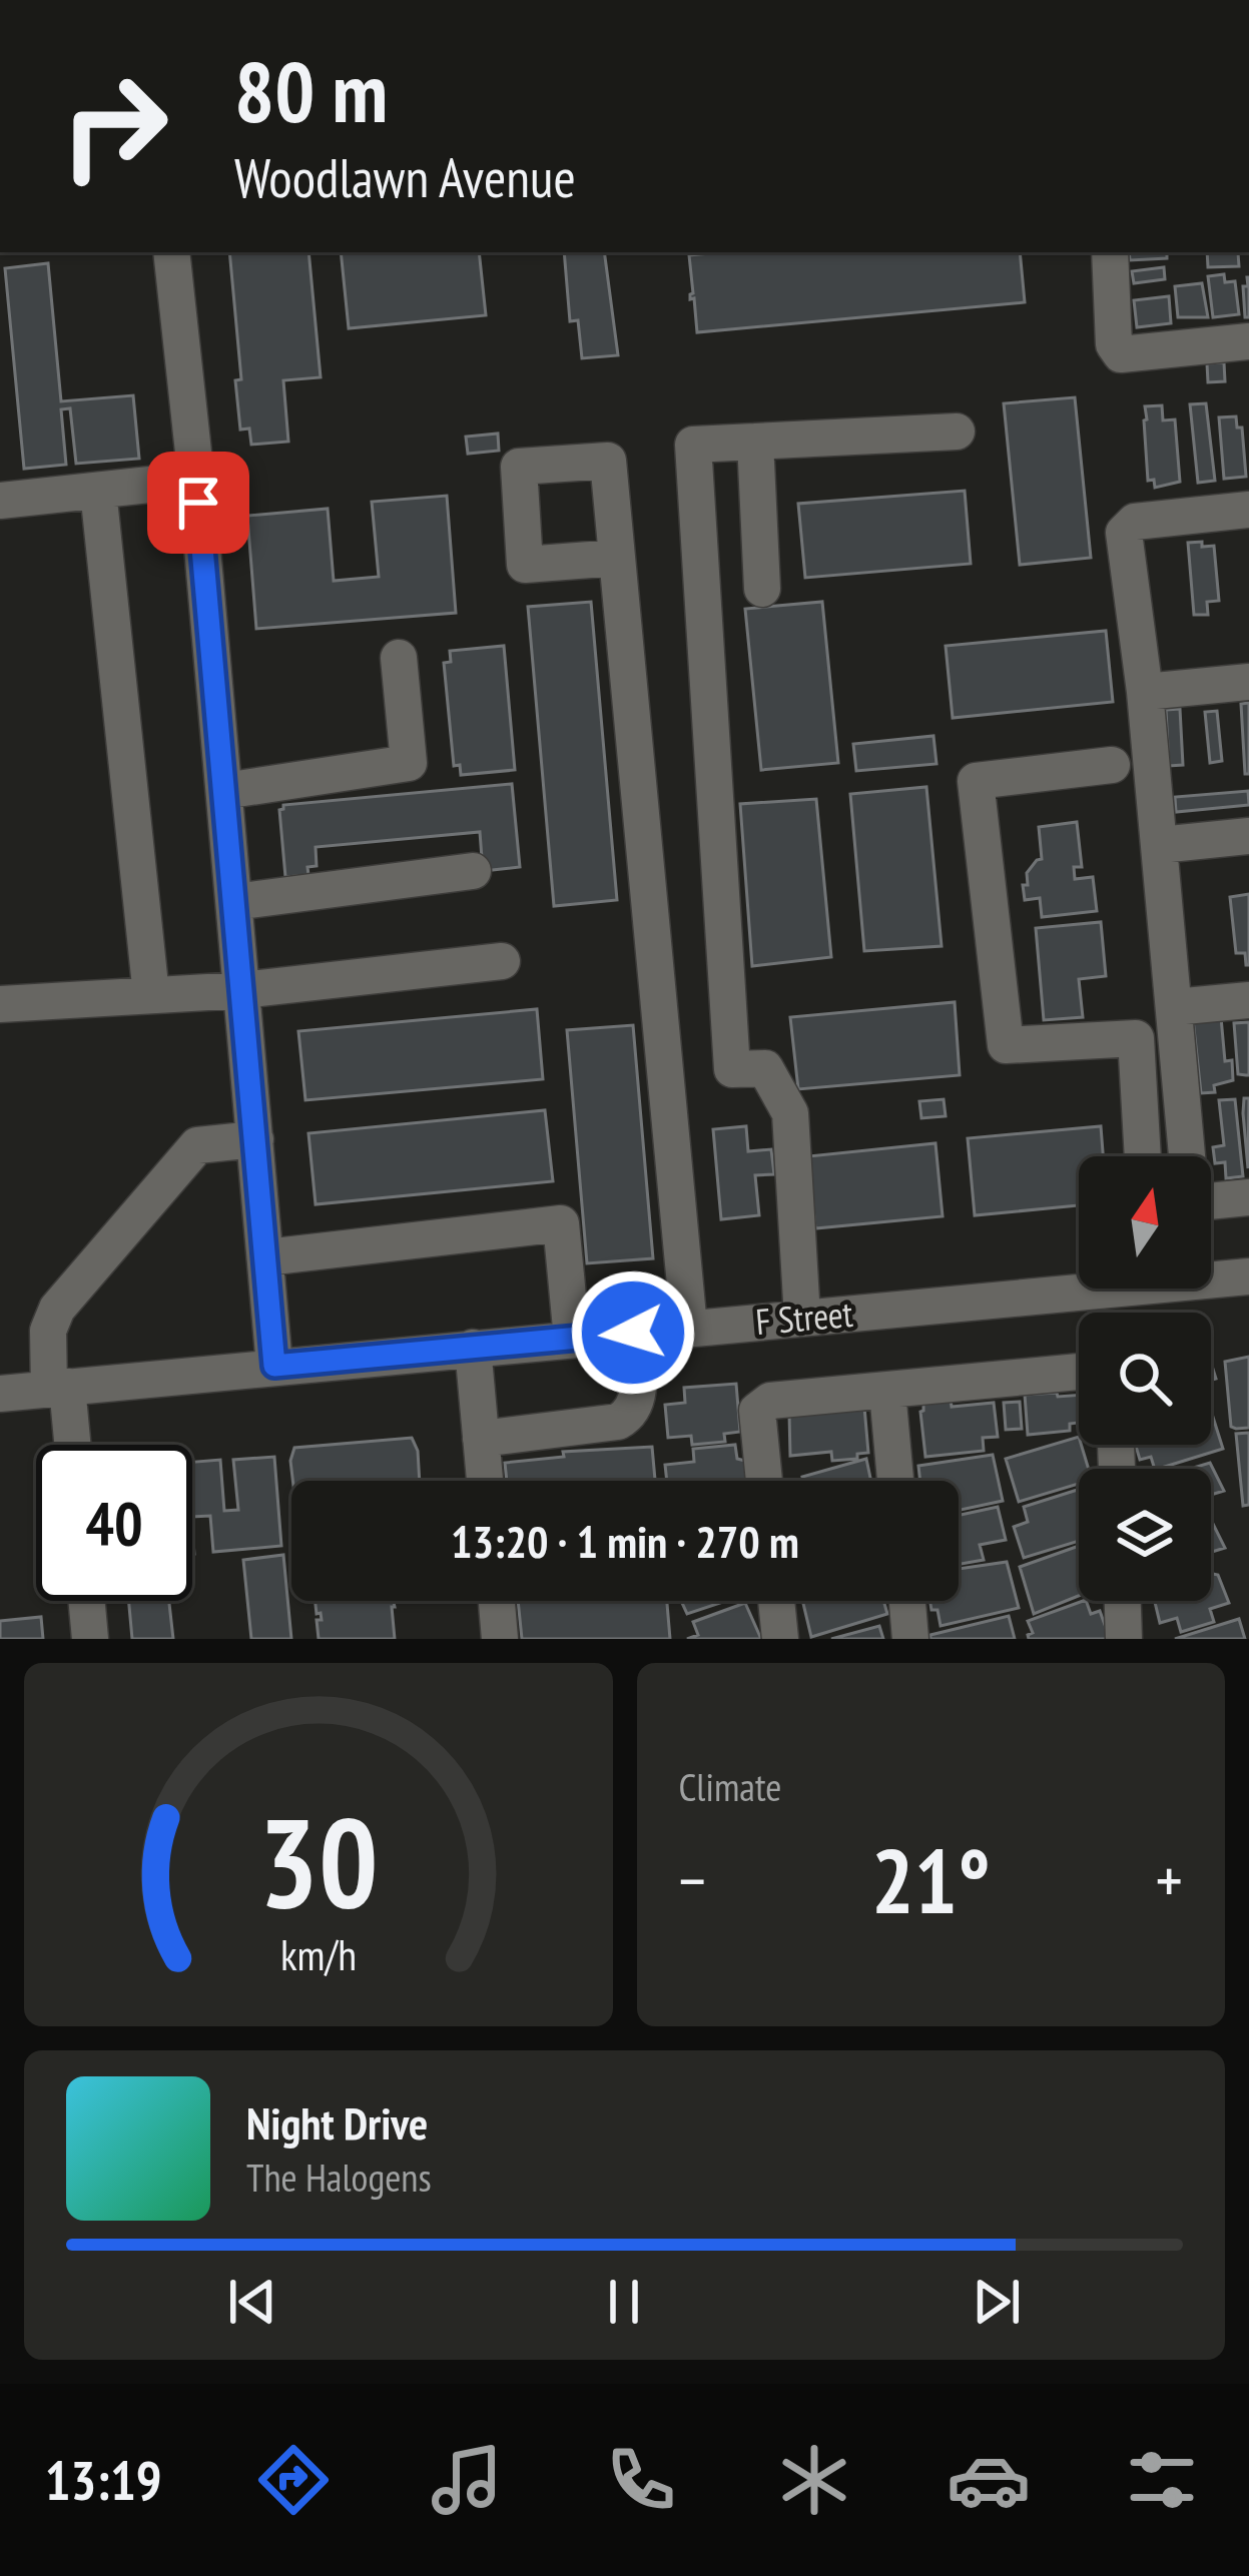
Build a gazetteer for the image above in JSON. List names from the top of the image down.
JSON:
{
  "streets": {
    "street": ["F Street"]
  },
  "north": "top",
  "page": {
    "turn": ["80 m", "Woodlawn Avenue"],
    "limit": "40",
    "trip": "13:20 · 1 min · 270 m",
    "tile": "Climate",
    "heat": ["−", "21°", "+"],
    "song": ["Night Drive", "The Halogens"],
    "tabs": "13:19",
    "gauge": ["30", "km/h"]
  }
}
